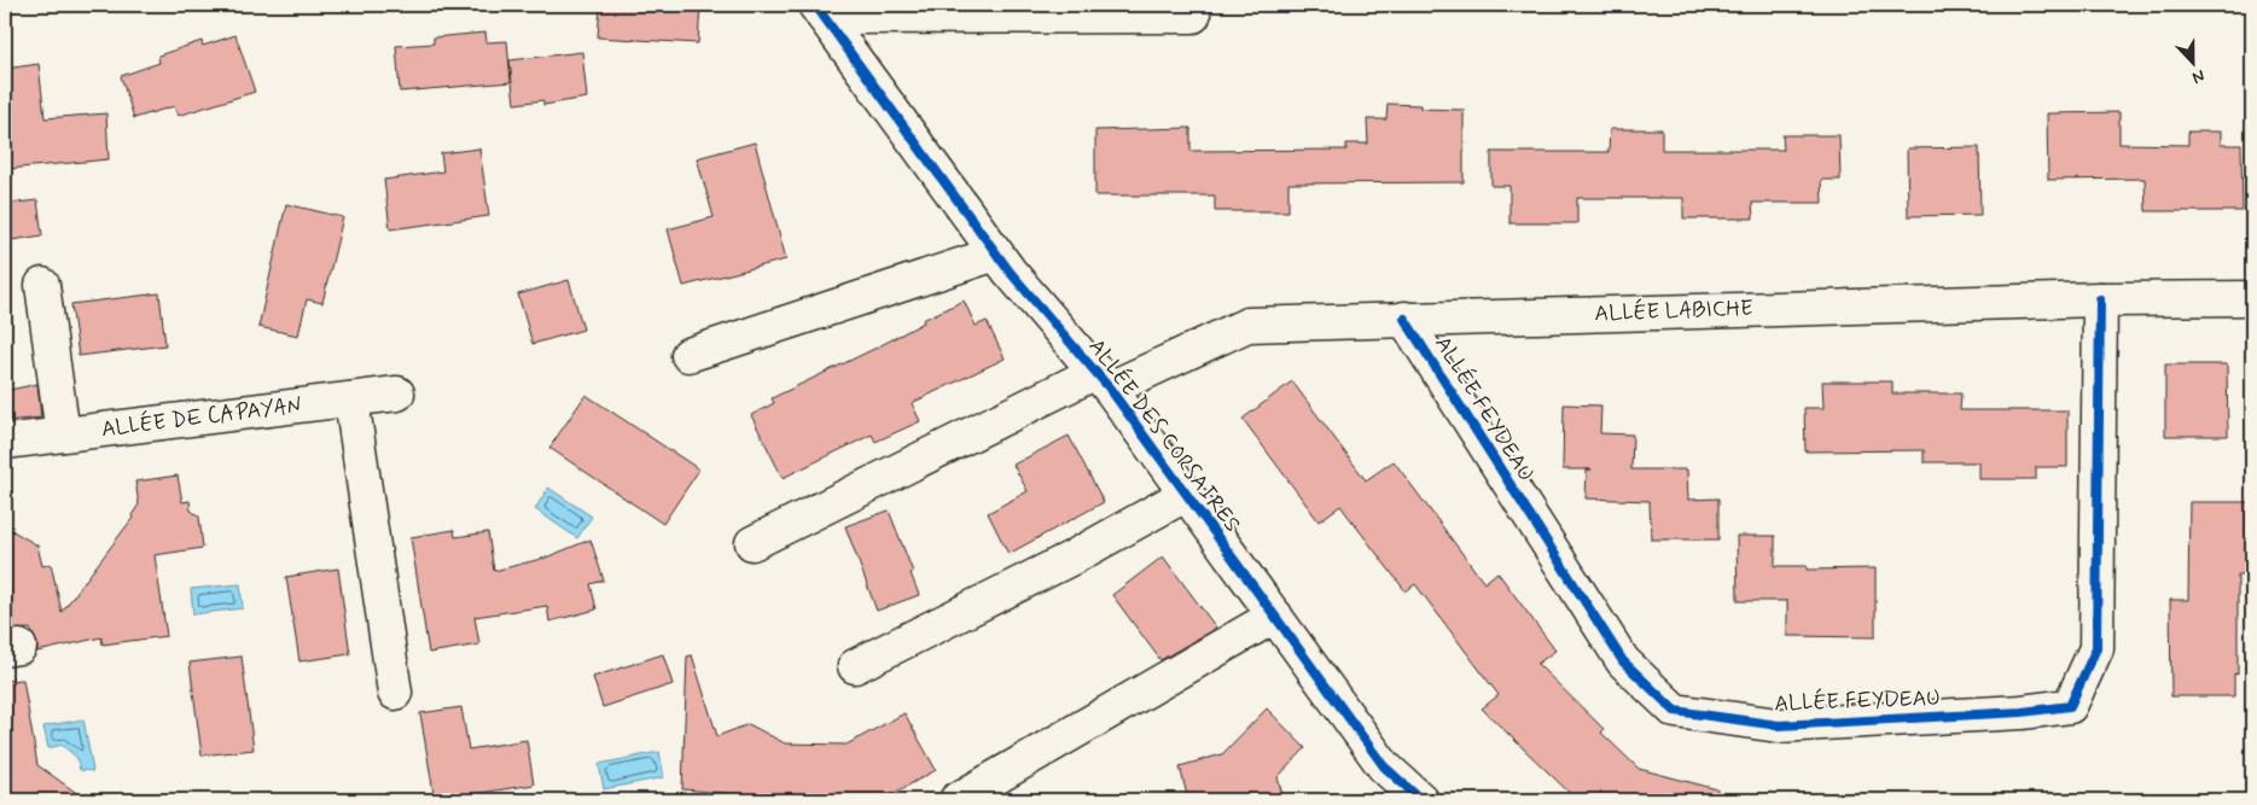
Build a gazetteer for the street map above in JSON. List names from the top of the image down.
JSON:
{
  "streets": {
    "street": [
      "ALLÉE LABICHE",
      "ALLÉE FEYDEAU",
      "ALLÉE DE CAPAYAN",
      "ALLÉE DES CORSAIRES"
    ]
  },
  "crossings": [
    ["ALLÉE LABICHE", "ALLÉE FEYDEAU"],
    ["ALLÉE LABICHE", "ALLÉE DES CORSAIRES"]
  ],
  "north": "bottom"
}
